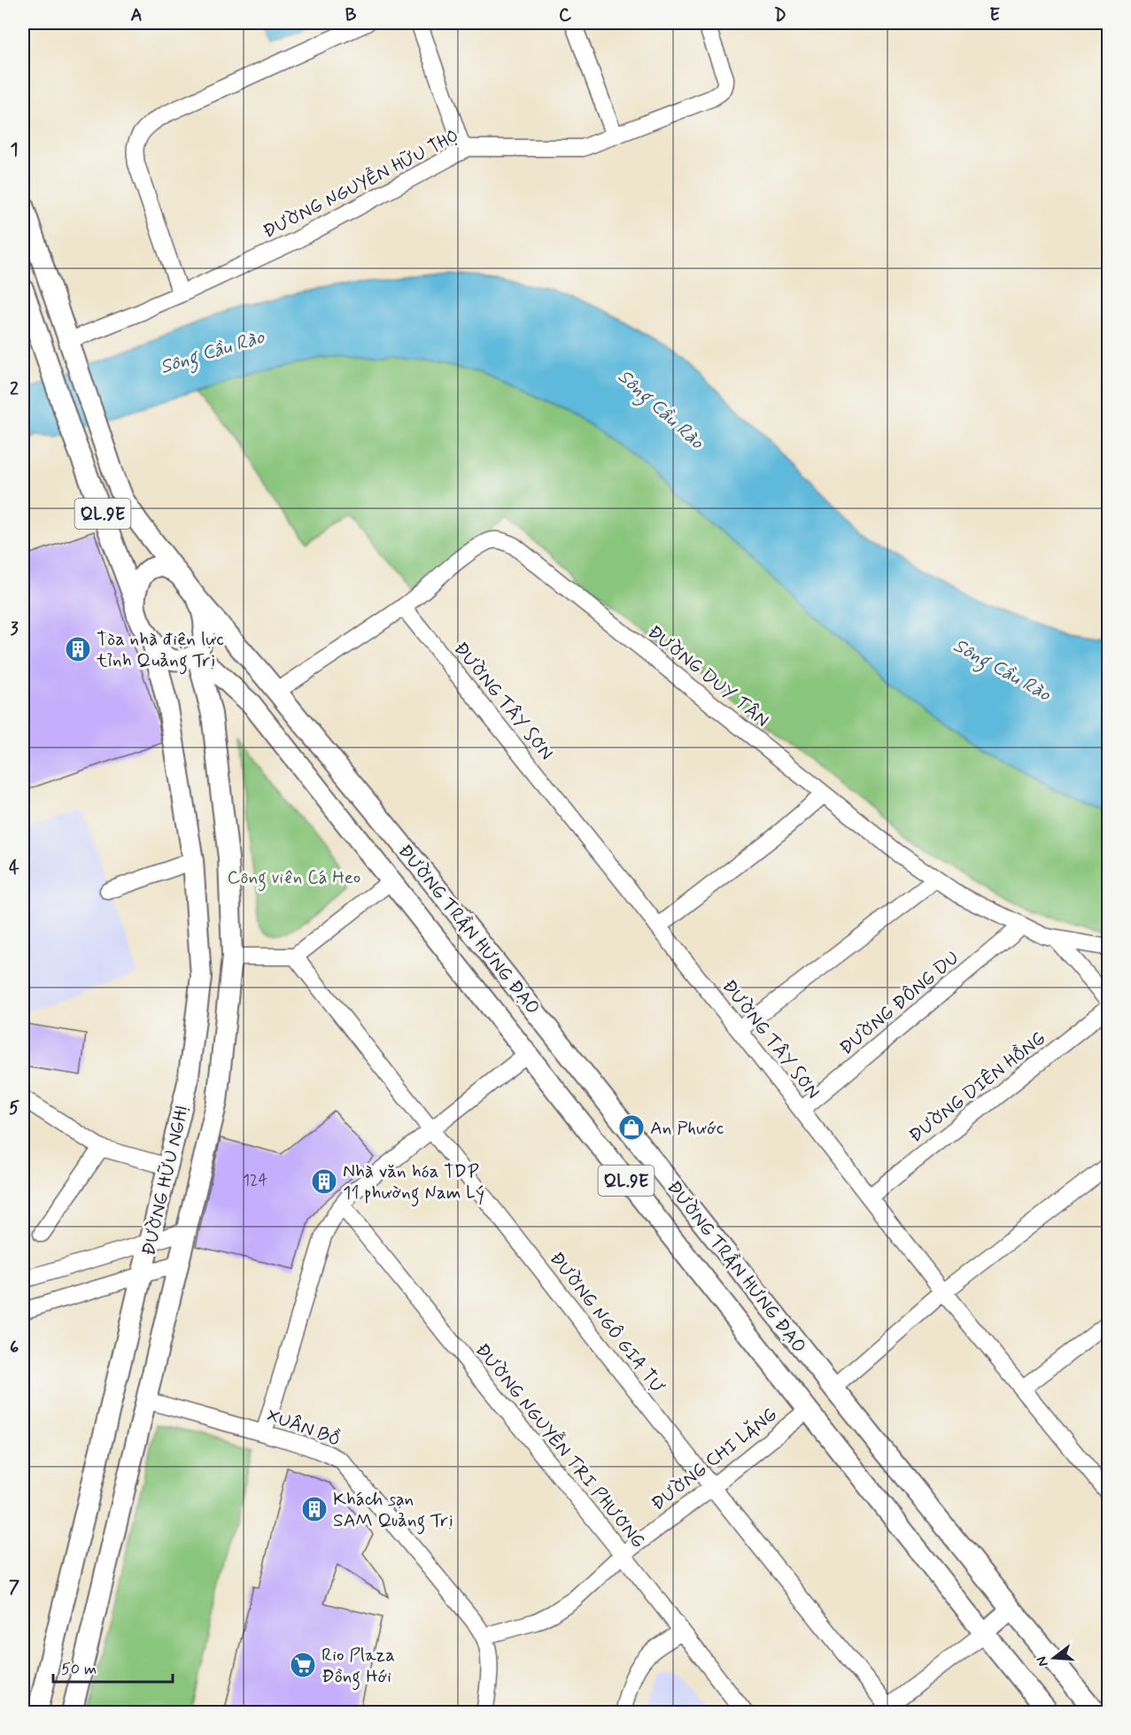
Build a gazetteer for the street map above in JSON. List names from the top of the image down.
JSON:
{
  "streets": {
    "main road": ["QL.9E", "ĐƯỜNG TRẦN HƯNG ĐẠO", "ĐƯỜNG HỮU NGHỊ"],
    "street": [
      "ĐƯỜNG NGUYỄN HỮU THỌ",
      "ĐƯỜNG DUY TÂN",
      "ĐƯỜNG TÂY SƠN",
      "ĐƯỜNG ĐÔNG DU",
      "ĐƯỜNG DIÊN HỒNG",
      "ĐƯỜNG NGÔ GIA TỰ",
      "XUÂN BỒ",
      "ĐƯỜNG NGUYỄN TRI PHƯƠNG",
      "ĐƯỜNG CHI LĂNG"
    ]
  },
  "crossings": [
    ["ĐƯỜNG NGUYỄN HỮU THỌ", "QL.9E"],
    ["ĐƯỜNG NGUYỄN HỮU THỌ", "ĐƯỜNG TRẦN HƯNG ĐẠO"],
    ["QL.9E", "ĐƯỜNG TRẦN HƯNG ĐẠO"],
    ["QL.9E", "ĐƯỜNG HỮU NGHỊ"],
    ["ĐƯỜNG DUY TÂN", "ĐƯỜNG TÂY SƠN"],
    ["ĐƯỜNG DUY TÂN", "ĐƯỜNG TRẦN HƯNG ĐẠO"],
    ["ĐƯỜNG DUY TÂN", "ĐƯỜNG ĐÔNG DU"],
    ["ĐƯỜNG TÂY SƠN", "ĐƯỜNG ĐÔNG DU"],
    ["ĐƯỜNG TÂY SƠN", "ĐƯỜNG DIÊN HỒNG"],
    ["ĐƯỜNG TRẦN HƯNG ĐẠO", "ĐƯỜNG HỮU NGHỊ"],
    ["ĐƯỜNG TRẦN HƯNG ĐẠO", "ĐƯỜNG CHI LĂNG"],
    ["ĐƯỜNG HỮU NGHỊ", "XUÂN BỒ"],
    ["ĐƯỜNG NGÔ GIA TỰ", "ĐƯỜNG CHI LĂNG"],
    ["XUÂN BỒ", "ĐƯỜNG CHI LĂNG"],
    ["ĐƯỜNG NGUYỄN TRI PHƯƠNG", "ĐƯỜNG CHI LĂNG"]
  ],
  "water": ["Sông Cầu Rào"],
  "parks": ["Công viên Cá Heo"],
  "places": {
    "building": ["Tòa nhà điện lực tỉnh Quảng Trị", "Nhà văn hóa TDP 11 phường Nam Lý", "Khách sạn SAM Quảng Trị"],
    "shop": ["An Phước"],
    "supermarket": ["Rio Plaza Đồng Hới"]
  },
  "house_numbers": ["124"],
  "scale_bar": "50 m",
  "north": "left",
  "grid": {
    "columns": [
      "A",
      "B",
      "C",
      "D",
      "E"
    ],
    "rows": [
      "1",
      "2",
      "3",
      "4",
      "5",
      "6",
      "7"
    ]
  }
}
